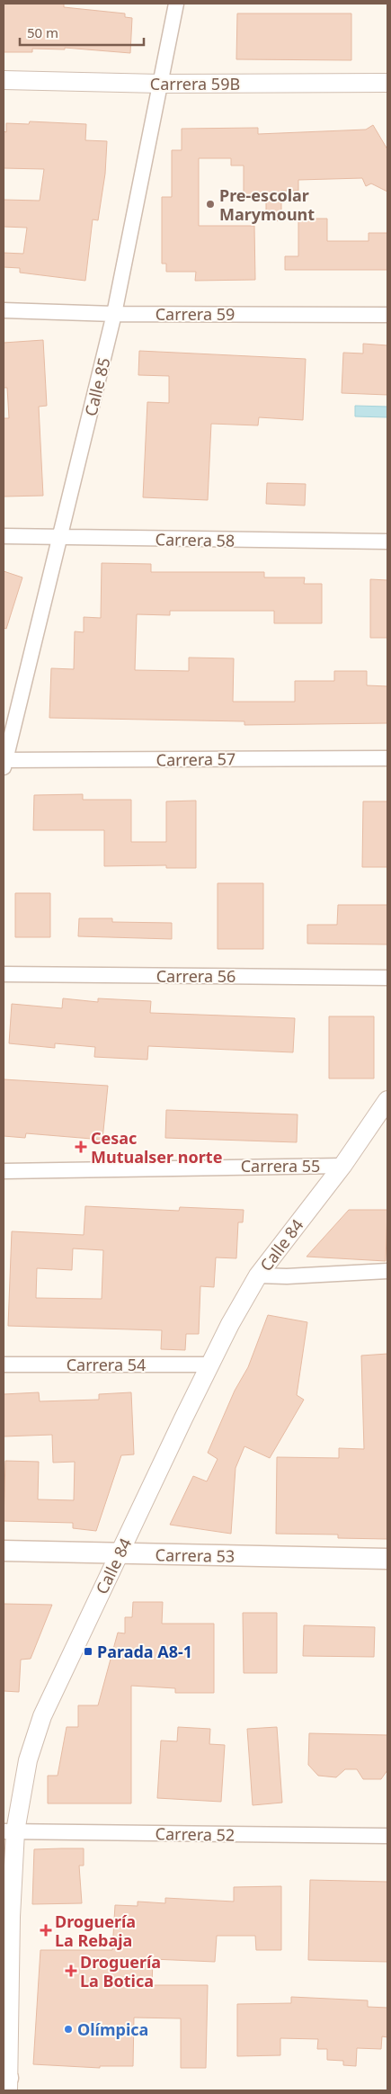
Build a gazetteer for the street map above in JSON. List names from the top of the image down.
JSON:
{
  "streets": {
    "main road": ["Carrera 53"],
    "street": [
      "Carrera 59B",
      "Carrera 59",
      "Calle 85",
      "Carrera 58",
      "Carrera 57",
      "Carrera 56",
      "Carrera 55",
      "Calle 84",
      "Carrera 54",
      "Carrera 52"
    ]
  },
  "crossings": [
    ["Carrera 59B", "Calle 85"],
    ["Carrera 59", "Calle 85"],
    ["Calle 85", "Carrera 58"],
    ["Calle 85", "Carrera 57"],
    ["Carrera 55", "Calle 84"],
    ["Calle 84", "Carrera 54"],
    ["Calle 84", "Carrera 53"],
    ["Calle 84", "Carrera 52"]
  ],
  "places": {
    "other": ["Pre-escolar Marymount", "Olímpica"],
    "health": ["Cesac Mutualser norte", "Droguería La Rebaja", "Droguería La Botica"],
    "transit": ["Parada A8-1"]
  },
  "scale_bar": "50 m"
}
